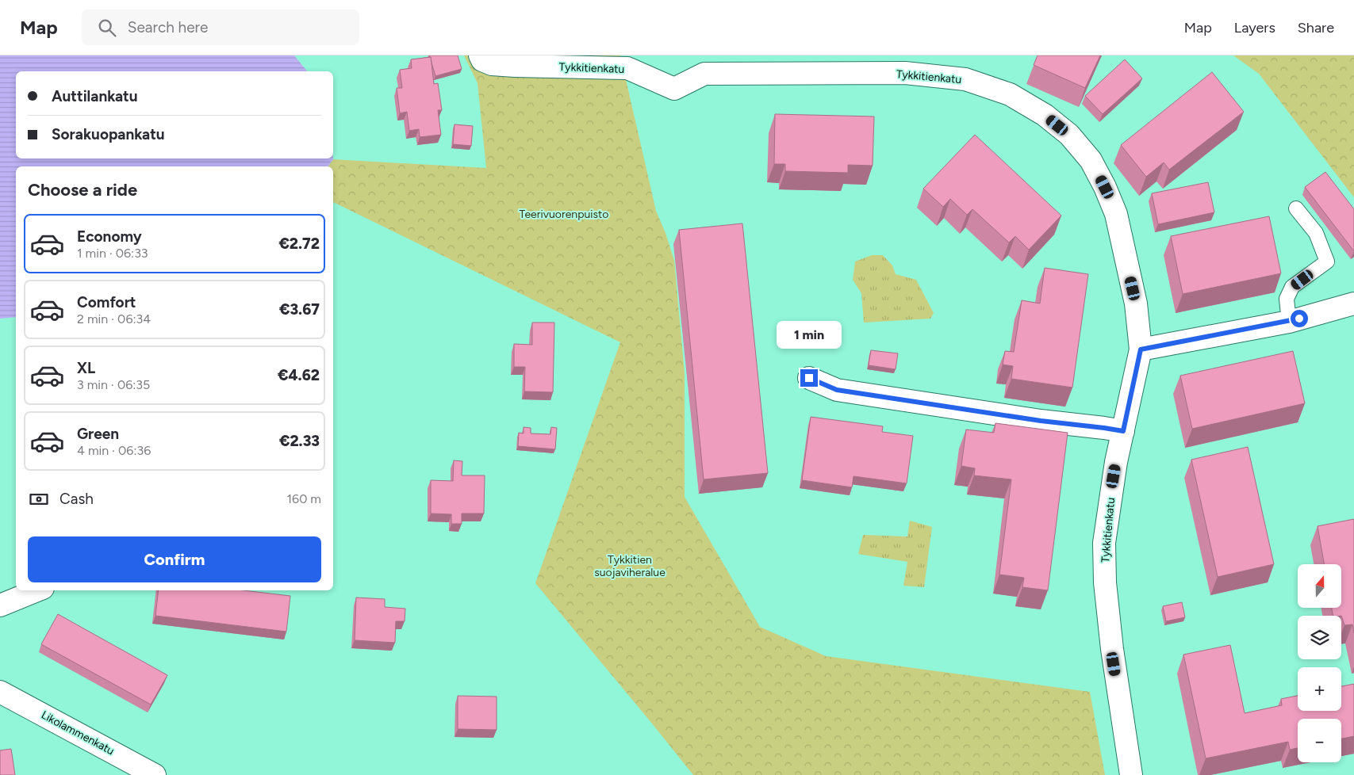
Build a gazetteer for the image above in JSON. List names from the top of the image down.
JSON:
{
  "streets": {
    "street": ["Tykkitienkatu", "Likolammenkatu"]
  },
  "parks": ["Teerivuorenpuisto", "Tykkitien suojaviheralue"],
  "north": "top",
  "page": {
    "header": "Map",
    "search": "Search here",
    "nav": ["Map", "Layers", "Share"],
    "banner": ["Auttilankatu", "Sorakuopankatu"],
    "heading": "Choose a ride",
    "list": [
      {
        "name": "Economy",
        "note": "1 min · 06:33",
        "value": "€2.72"
      },
      {
        "name": "Comfort",
        "note": "2 min · 06:34",
        "value": "€3.67"
      },
      {
        "name": "XL",
        "note": "3 min · 06:35",
        "value": "€4.62"
      },
      {
        "name": "Green",
        "note": "4 min · 06:36",
        "value": "€2.33"
      }
    ],
    "bubble": "1 min",
    "pay": ["Cash", "160 m"],
    "buttons": "Confirm",
    "map_buttons": ["+", "−"]
  }
}
